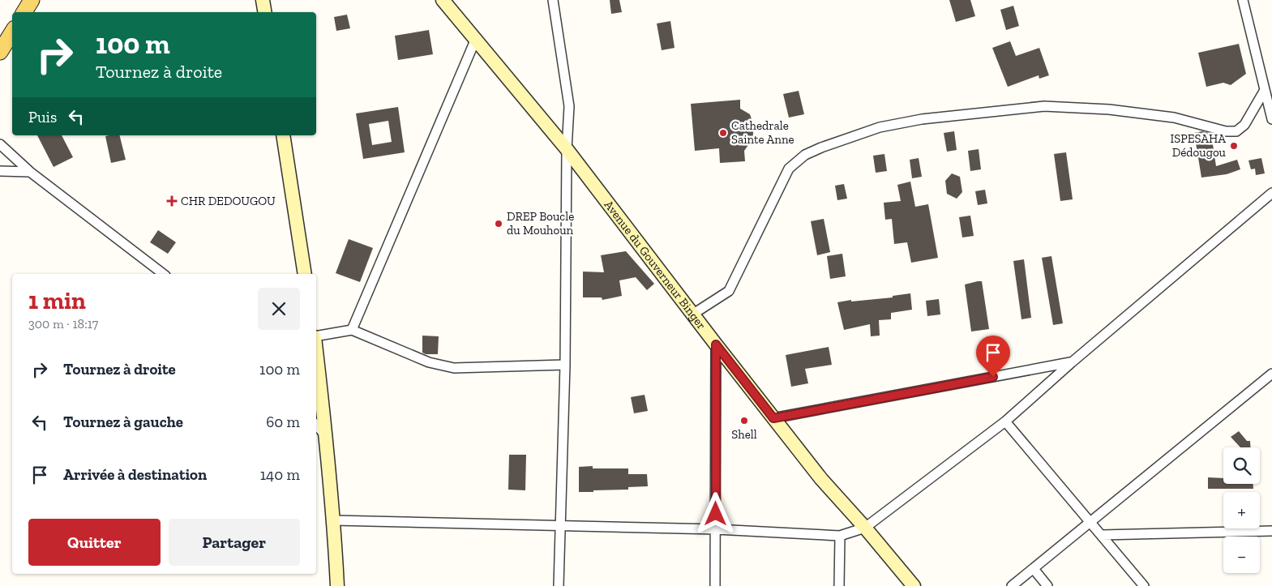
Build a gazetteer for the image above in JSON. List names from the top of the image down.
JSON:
{
  "streets": {
    "main road": ["Avenue du Gouverneur Binger"]
  },
  "places": {
    "other": [
      "Cathedrale Sainte Anne",
      "ISPESAHA Dédougou",
      "DREP Boucle du Mouhoun",
      "Shell"
    ],
    "health": ["CHR DEDOUGOU"]
  },
  "page": {
    "turn": ["100 m", "Tournez à droite"],
    "then": "Puis",
    "heading": ["1 min", "300 m · 18:17"],
    "list": [
      {
        "name": "Tournez à droite",
        "value": "100 m"
      },
      {
        "name": "Tournez à gauche",
        "value": "60 m"
      },
      {
        "name": "Arrivée à destination",
        "value": "140 m"
      }
    ],
    "map_buttons": ["+", "−"],
    "buttons": ["Quitter", "Partager"]
  }
}
